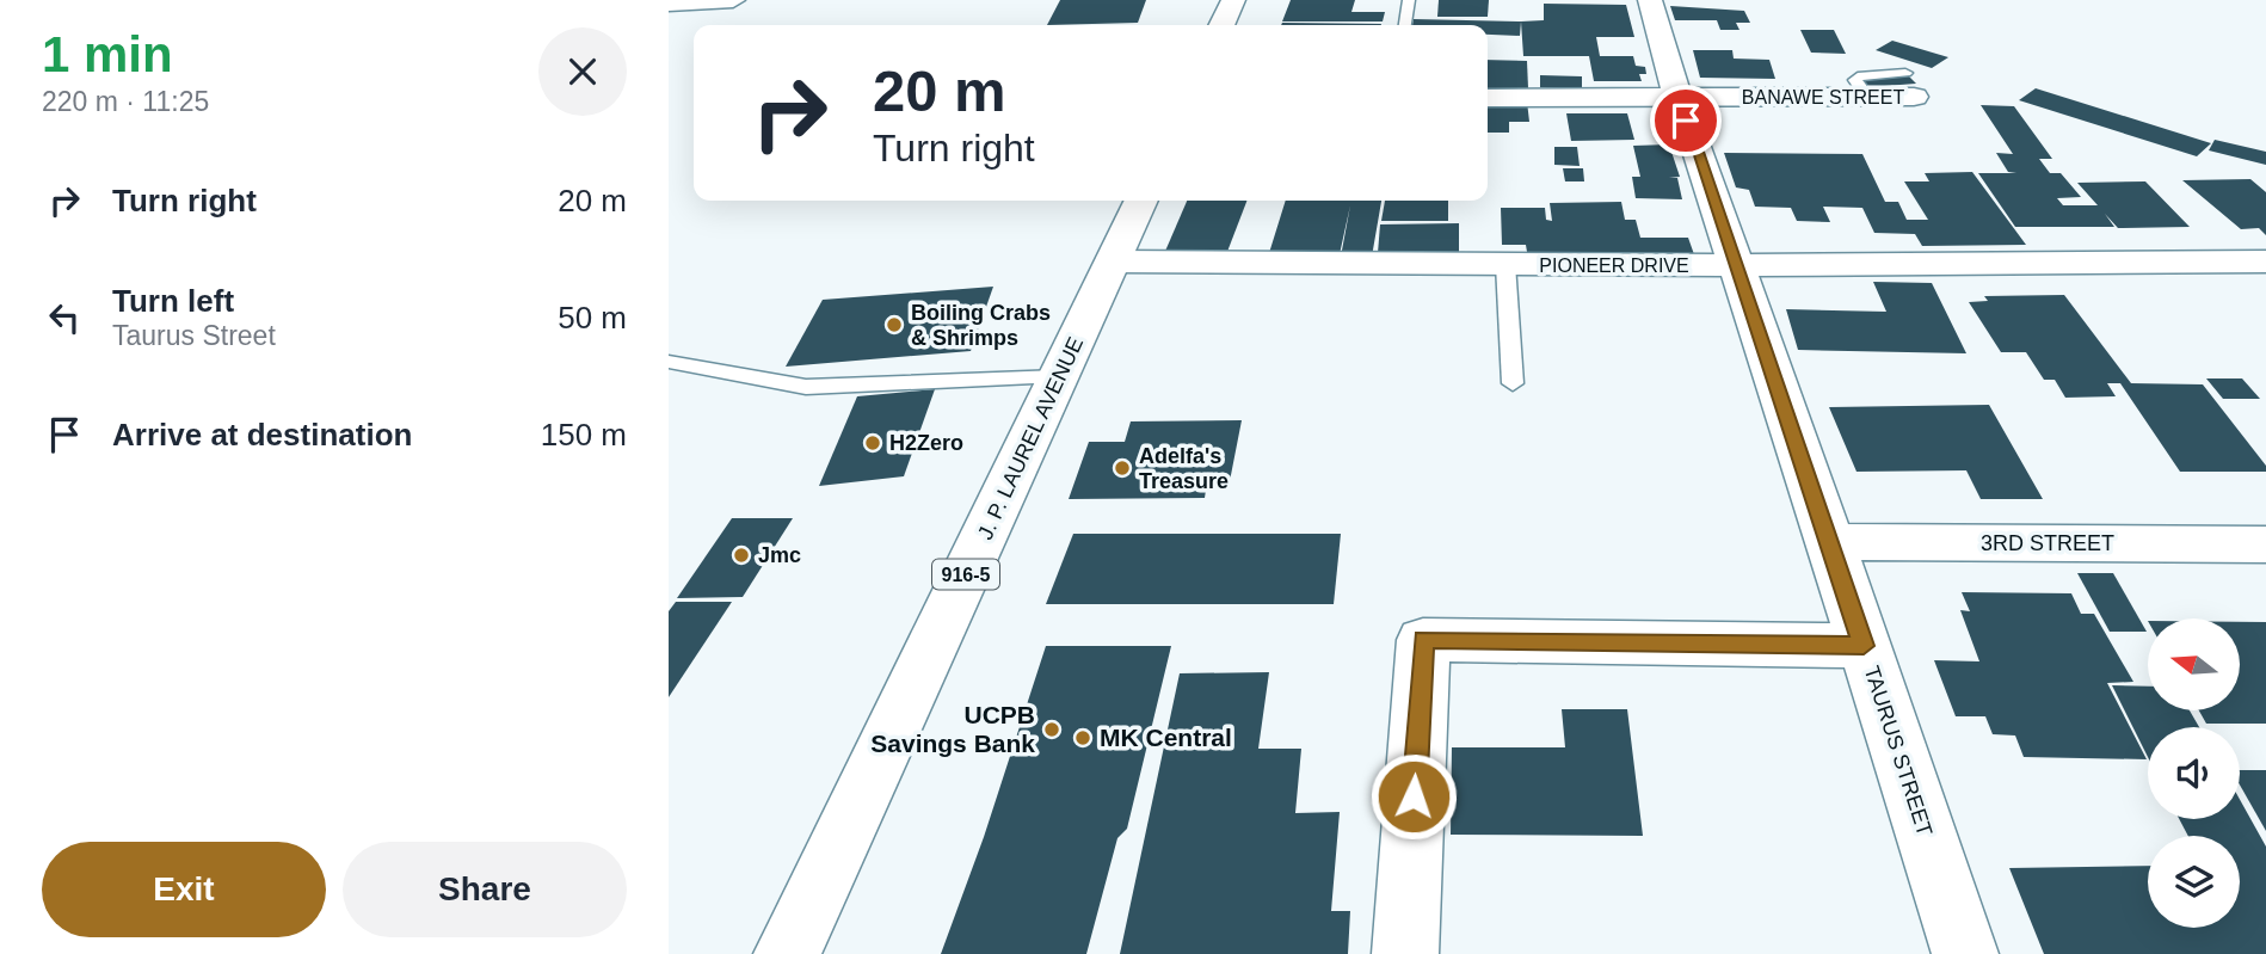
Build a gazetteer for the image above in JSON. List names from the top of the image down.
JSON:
{
  "streets": {
    "street": [
      "BANAWE STREET",
      "PIONEER DRIVE",
      "J. P. LAUREL AVENUE",
      "3RD STREET",
      "916-5",
      "TAURUS STREET"
    ]
  },
  "crossings": [
    ["BANAWE STREET", "TAURUS STREET"],
    ["PIONEER DRIVE", "J. P. LAUREL AVENUE"],
    ["PIONEER DRIVE", "TAURUS STREET"],
    ["3RD STREET", "TAURUS STREET"]
  ],
  "places": [
    "Boiling Crabs & Shrimps",
    "H2Zero",
    "Adelfa's Treasure",
    "Jmc",
    "UCPB Savings Bank",
    "MK Central"
  ],
  "north": "left",
  "page": {
    "heading": ["1 min", "220 m · 11:25"],
    "turn": ["20 m", "Turn right"],
    "list": [
      {
        "name": "Turn right",
        "value": "20 m"
      },
      {
        "name": "Turn left",
        "note": "Taurus Street",
        "value": "50 m"
      },
      {
        "name": "Arrive at destination",
        "value": "150 m"
      }
    ],
    "buttons": ["Exit", "Share"]
  }
}
